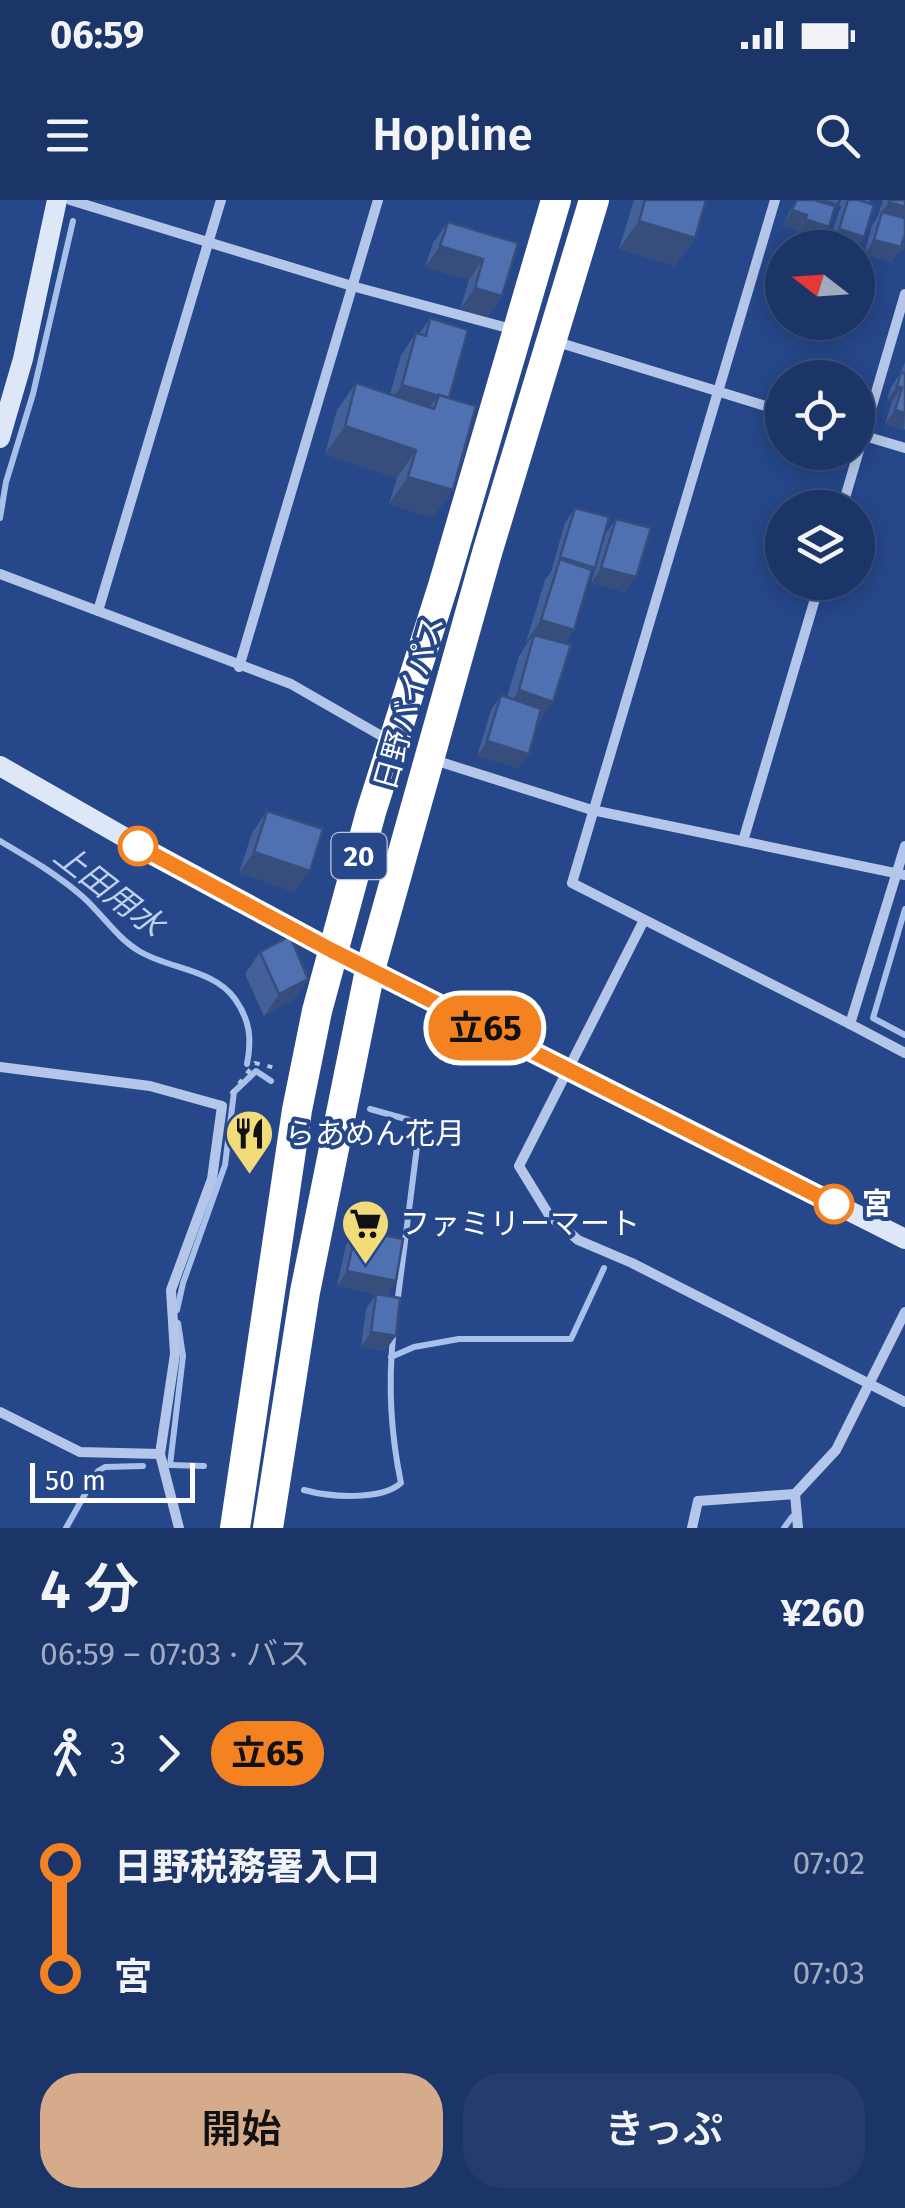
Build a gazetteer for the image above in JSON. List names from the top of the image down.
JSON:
{
  "streets": {
    "highway": ["日野バイパス", "20"]
  },
  "water": ["上田用水"],
  "places": {
    "restaurant": ["らあめん花月"],
    "other": ["宮"],
    "supermarket": ["ファミリーマート"]
  },
  "lines": ["bus line 立65"],
  "scale_bar": "50 m",
  "north": "left",
  "page": {
    "status": "06:59",
    "header": "Hopline",
    "on_map": "立65",
    "scale": "50 m",
    "heading": ["4 分", "06:59 – 07:03 · バス", "¥260"],
    "legs": ["3", "立65"],
    "list": [
      {
        "name": "日野税務署入口",
        "value": "07:02"
      },
      {
        "name": "宮",
        "value": "07:03"
      }
    ],
    "buttons": ["開始", "きっぷ"]
  }
}
